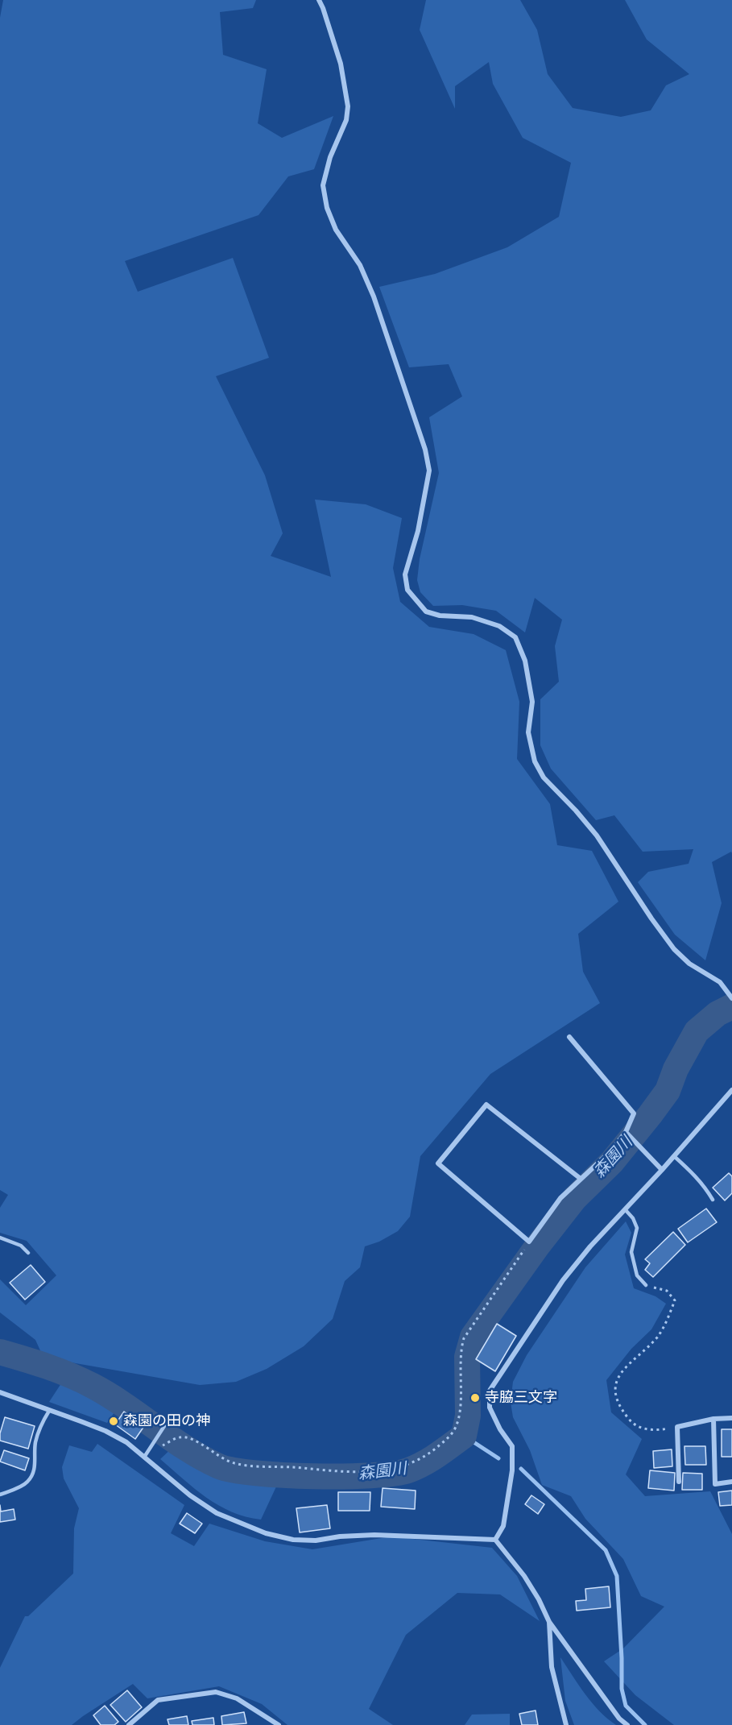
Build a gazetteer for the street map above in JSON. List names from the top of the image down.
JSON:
{
  "water": ["森園川"],
  "places": ["寺脇三文字", "森園の田の神"]
}
